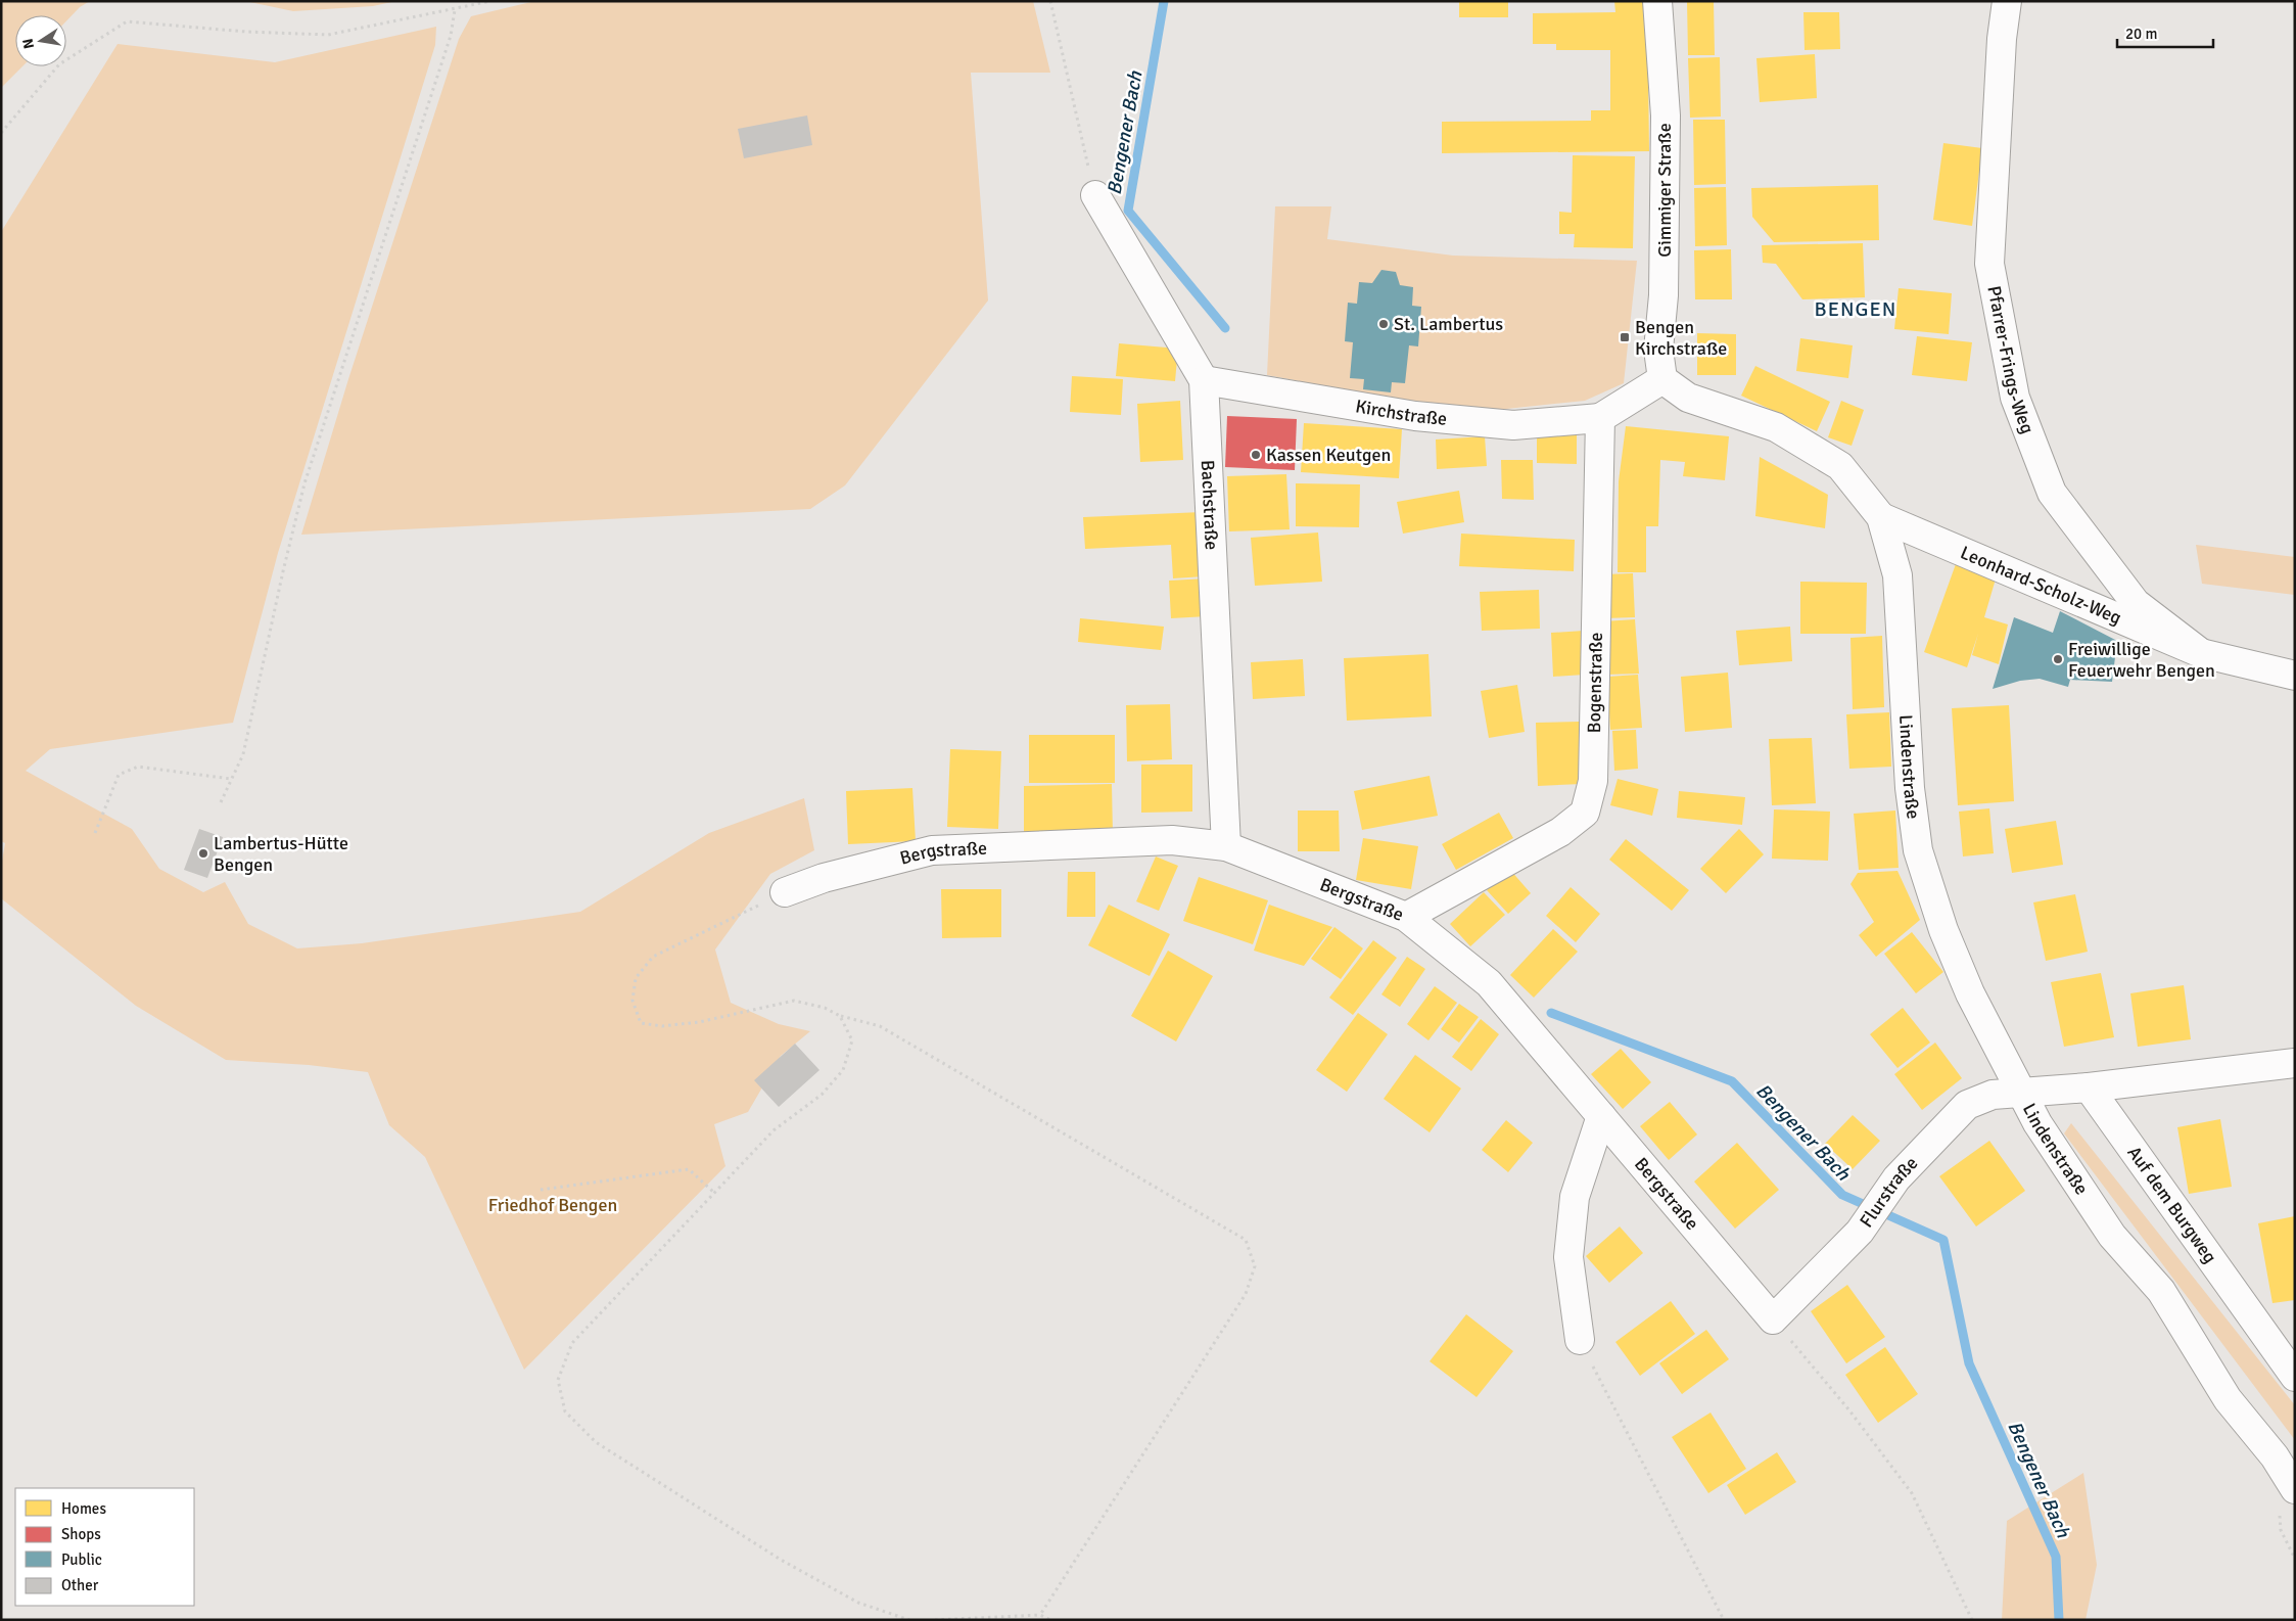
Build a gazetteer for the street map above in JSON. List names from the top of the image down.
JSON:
{
  "streets": {
    "street": [
      "Gimmiger Straße",
      "Pfarrer-Frings-Weg",
      "Kirchstraße",
      "Bachstraße",
      "Leonhard-Scholz-Weg",
      "Bogenstraße",
      "Lindenstraße",
      "Bergstraße",
      "Flurstraße",
      "Auf dem Burgweg"
    ]
  },
  "crossings": [
    ["Gimmiger Straße", "Lindenstraße"],
    ["Pfarrer-Frings-Weg", "Leonhard-Scholz-Weg"],
    ["Kirchstraße", "Bachstraße"],
    ["Kirchstraße", "Bogenstraße"],
    ["Bachstraße", "Bergstraße"],
    ["Leonhard-Scholz-Weg", "Lindenstraße"],
    ["Bogenstraße", "Bergstraße"],
    ["Lindenstraße", "Flurstraße"],
    ["Bergstraße", "Flurstraße"]
  ],
  "districts": ["BENGEN"],
  "water": ["Bengener Bach"],
  "parks": ["Friedhof Bengen"],
  "places": {
    "other": [
      "St. Lambertus",
      "Kassen Keutgen",
      "Freiwillige Feuerwehr Bengen",
      "Lambertus-Hütte Bengen"
    ],
    "transit": ["Bengen Kirchstraße"]
  },
  "legend": [
    "Homes",
    "Shops",
    "Public",
    "Other"
  ],
  "scale_bar": "20 m",
  "north": "left"
}
